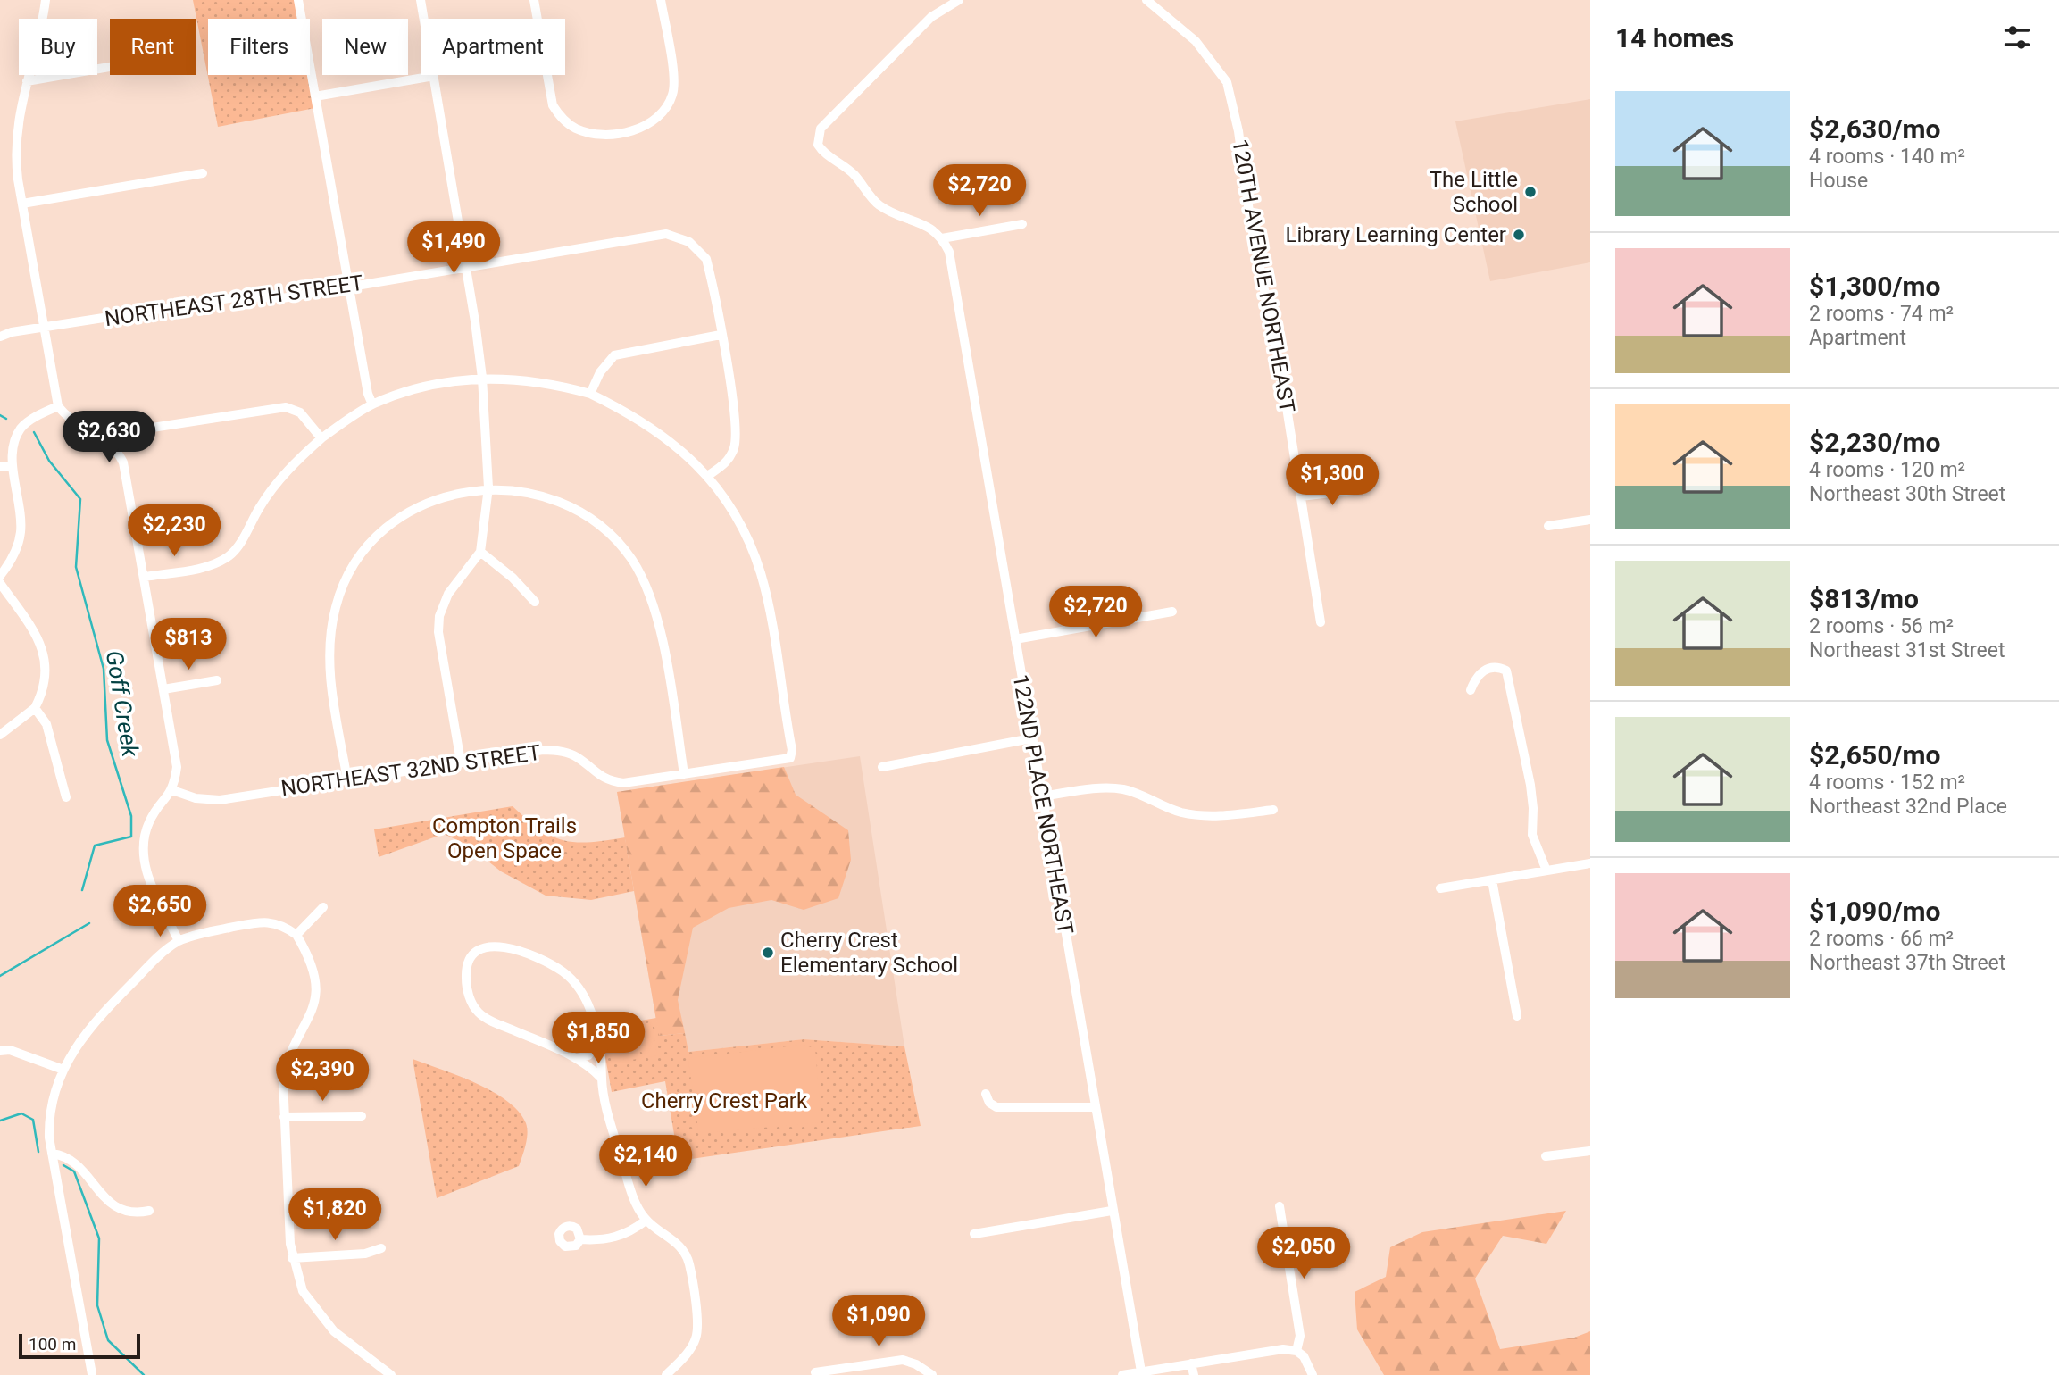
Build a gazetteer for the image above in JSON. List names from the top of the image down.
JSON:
{
  "streets": {
    "street": [
      "120TH AVENUE NORTHEAST",
      "NORTHEAST 28TH STREET",
      "NORTHEAST 32ND STREET",
      "122ND PLACE NORTHEAST"
    ]
  },
  "water": ["Goff Creek"],
  "parks": ["Compton Trails Open Space", "Cherry Crest Park"],
  "places": ["The Little School", "Library Learning Center", "Cherry Crest Elementary School"],
  "scale_bar": "100 m",
  "page": {
    "heading": "14 homes",
    "chip": [
      "Buy",
      "Rent",
      "Filters",
      "New",
      "Apartment"
    ],
    "list": [
      {
        "name": "$2,630/mo",
        "note": "4 rooms · 140 m² · House"
      },
      {
        "name": "$1,300/mo",
        "note": "2 rooms · 74 m² · Apartment"
      },
      {
        "name": "$2,230/mo",
        "note": "4 rooms · 120 m² · Northeast 30th Street"
      },
      {
        "name": "$813/mo",
        "note": "2 rooms · 56 m² · Northeast 31st Street"
      },
      {
        "name": "$2,650/mo",
        "note": "4 rooms · 152 m² · Northeast 32nd Place"
      },
      {
        "name": "$1,090/mo",
        "note": "2 rooms · 66 m² · Northeast 37th Street"
      }
    ],
    "price": [
      "$2,720",
      "$1,490",
      "$2,630",
      "$1,300",
      "$2,230",
      "$2,720",
      "$813",
      "$2,650",
      "$1,850",
      "$2,390",
      "$2,140",
      "$1,820",
      "$2,050",
      "$1,090"
    ],
    "scale": "100 m"
  }
}
